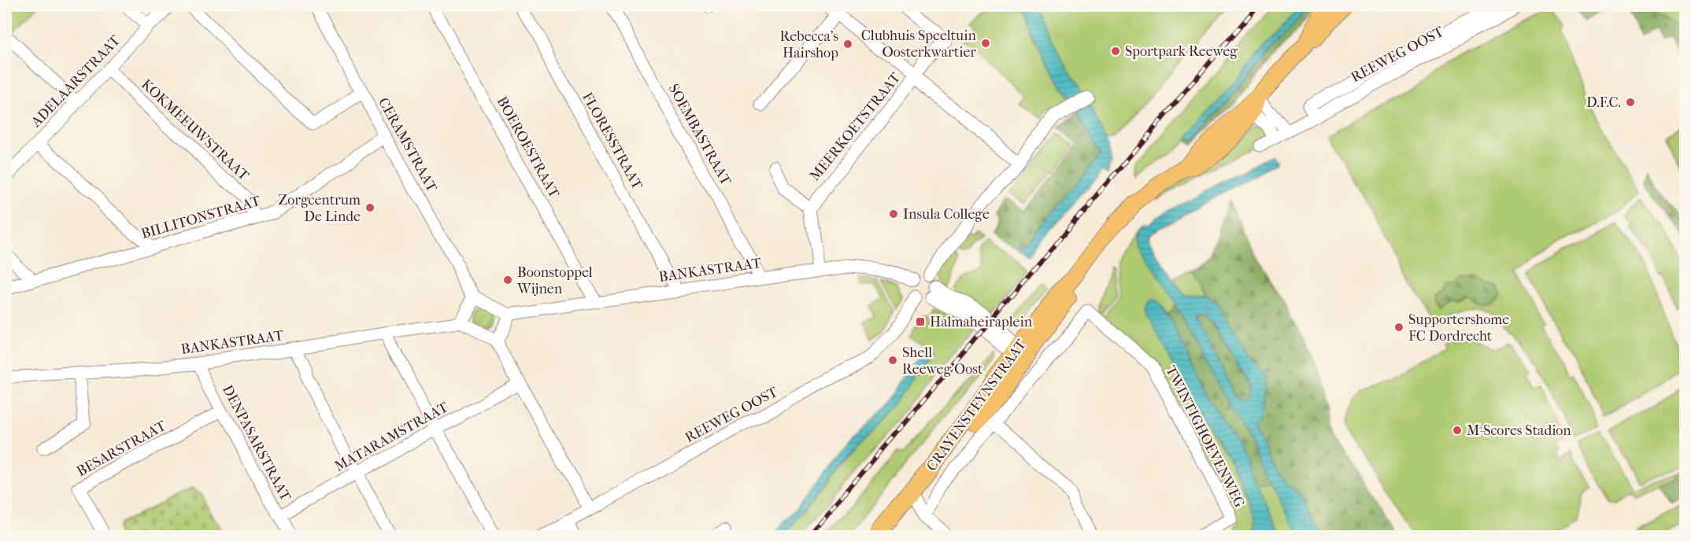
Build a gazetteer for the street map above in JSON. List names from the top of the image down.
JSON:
{
  "streets": {
    "main road": ["CRAYENSTEYNSTRAAT"],
    "street": [
      "REEWEG OOST",
      "ADELAARSTRAAT",
      "MEERKOETSTRAAT",
      "KOKMEEUWSTRAAT",
      "SOEMBASTRAAT",
      "FLORESSTRAAT",
      "CERAMSTRAAT",
      "BOEROESTRAAT",
      "BILLITONSTRAAT",
      "BANKASTRAAT",
      "MATARAMSTRAAT",
      "TWINTIGHOEVENWEG",
      "DENPASARSTRAAT",
      "BESARSTRAAT"
    ]
  },
  "crossings": [
    ["REEWEG OOST", "BANKASTRAAT"],
    ["ADELAARSTRAAT", "KOKMEEUWSTRAAT"],
    ["KOKMEEUWSTRAAT", "BILLITONSTRAAT"],
    ["SOEMBASTRAAT", "BANKASTRAAT"],
    ["FLORESSTRAAT", "BANKASTRAAT"],
    ["CERAMSTRAAT", "BILLITONSTRAAT"],
    ["BOEROESTRAAT", "BANKASTRAAT"],
    ["BANKASTRAAT", "DENPASARSTRAAT"],
    ["CRAYENSTEYNSTRAAT", "TWINTIGHOEVENWEG"],
    ["MATARAMSTRAAT", "DENPASARSTRAAT"],
    ["DENPASARSTRAAT", "BESARSTRAAT"]
  ],
  "places": {
    "other": [
      "Clubhuis Speeltuin Oosterkwartier",
      "Rebecca's Hairshop",
      "Sportpark Reeweg",
      "D.F.C.",
      "Zorgcentrum De Linde",
      "Insula College",
      "Boonstoppel Wijnen",
      "Supportershome FC Dordrecht",
      "Shell Reeweg Oost",
      "M-Scores Stadion"
    ],
    "transit": ["Halmaheiraplein"]
  }
}
